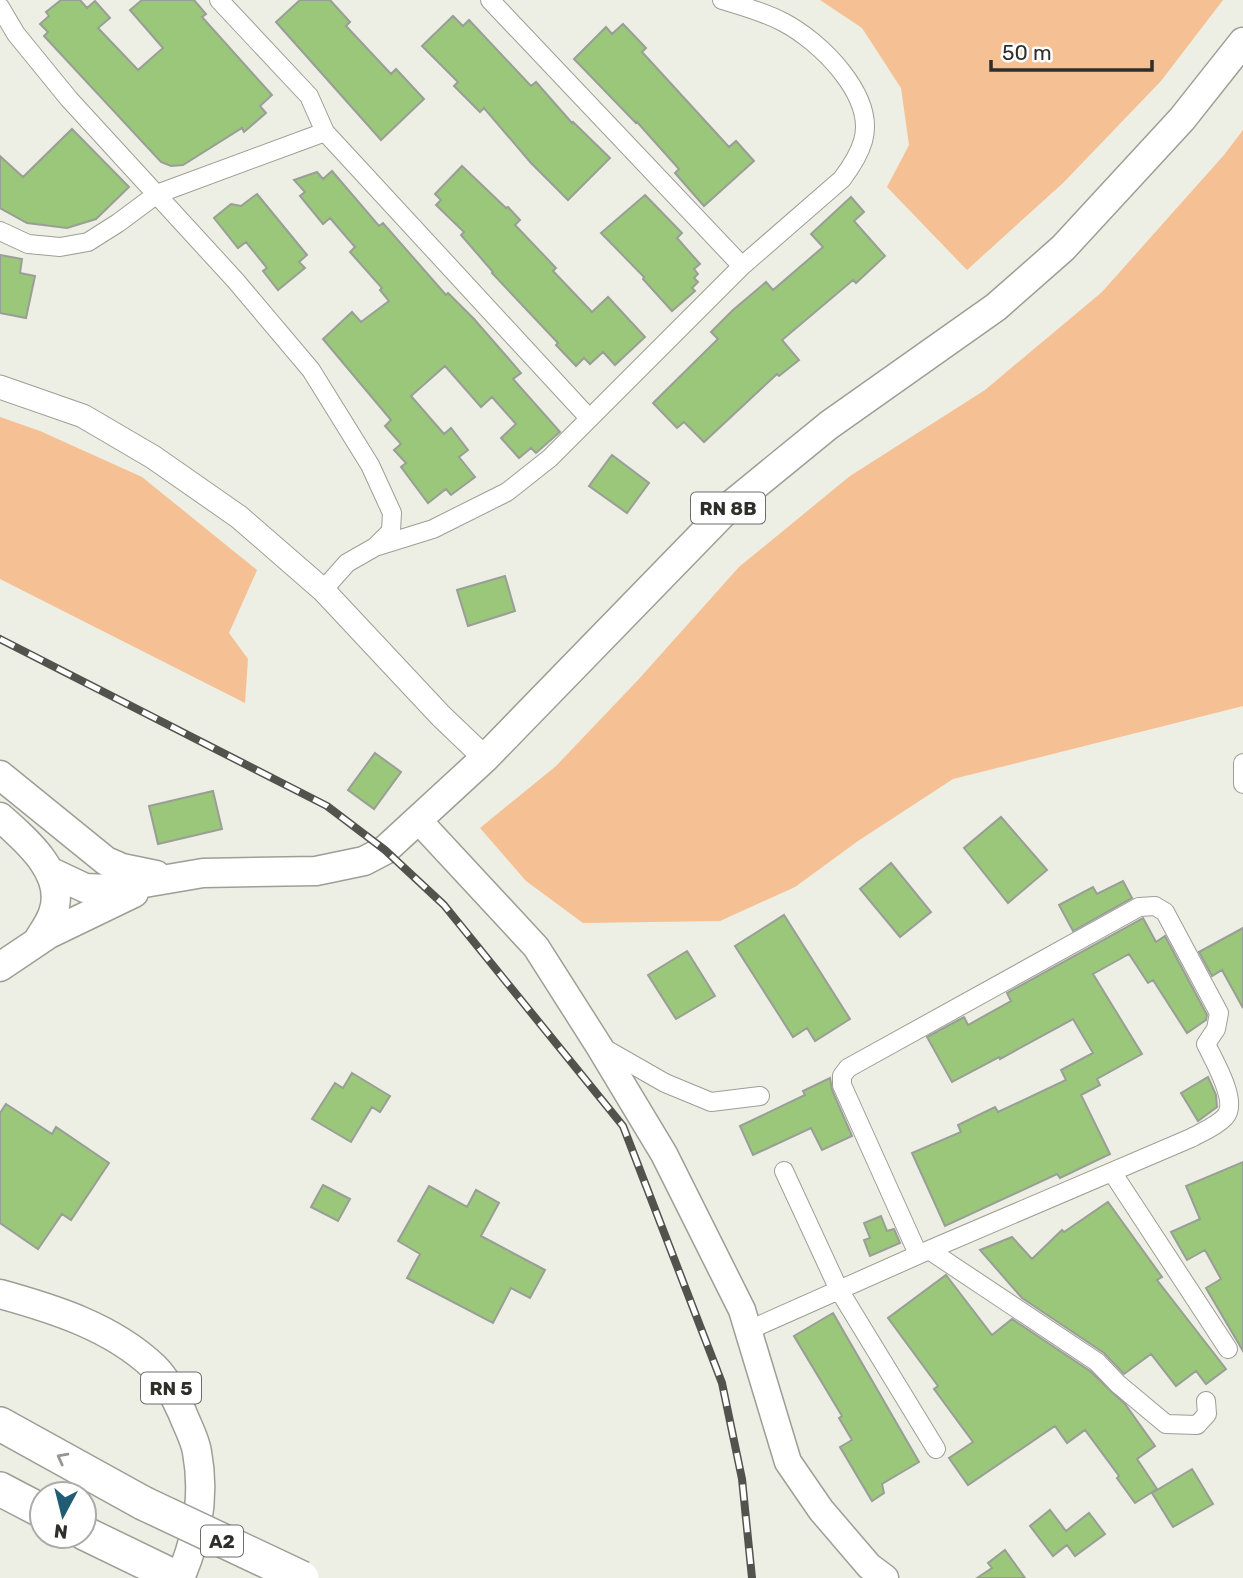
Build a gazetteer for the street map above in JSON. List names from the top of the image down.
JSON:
{
  "streets": {
    "highway": ["A2"],
    "main road": ["RN 8B", "RN 5"]
  },
  "scale_bar": "50 m",
  "north": "bottom"
}
